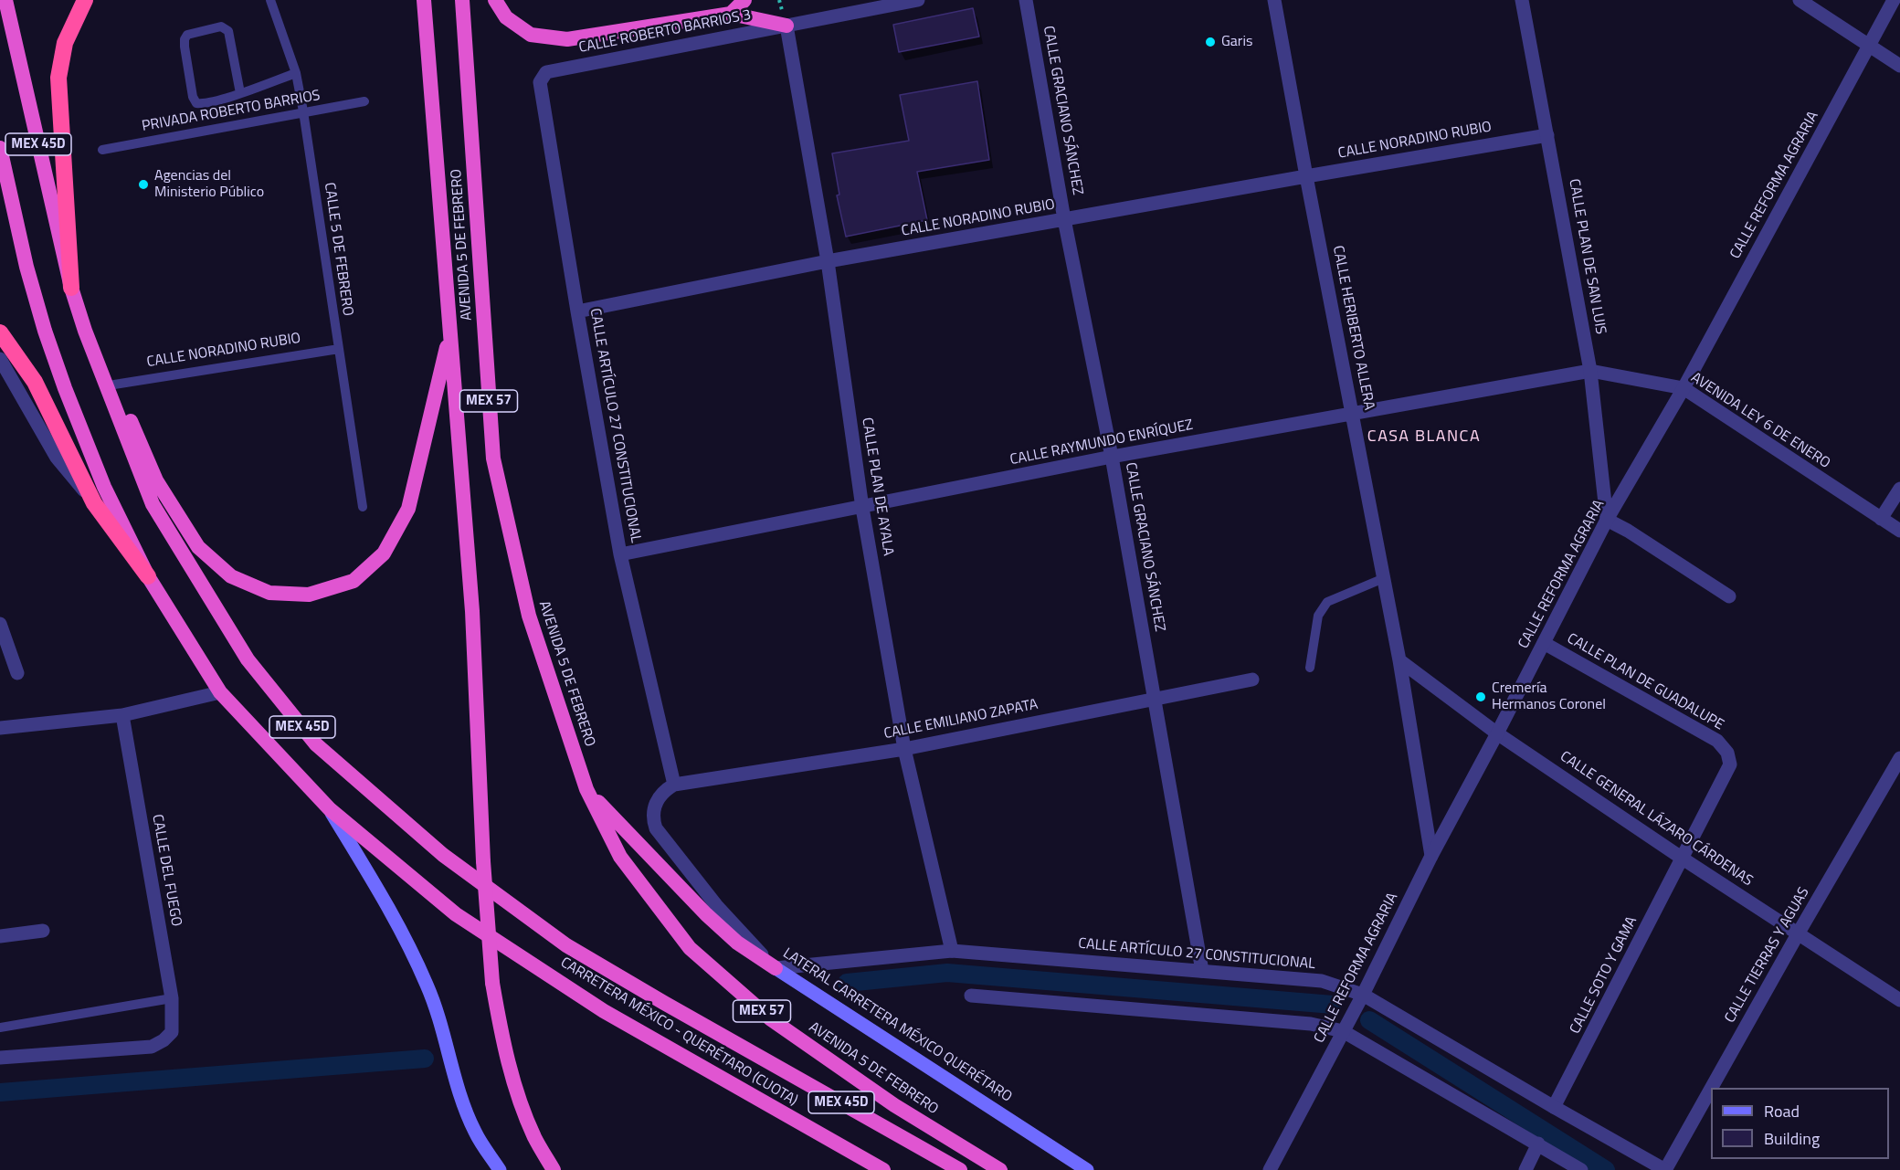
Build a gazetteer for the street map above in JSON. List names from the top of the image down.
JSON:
{
  "streets": {
    "highway": [
      "MEX 45D",
      "AVENIDA 5 DE FEBRERO",
      "MEX 57",
      "CARRETERA MÉXICO - QUERÉTARO (CUOTA)"
    ],
    "main road": ["LATERAL CARRETERA MÉXICO QUERÉTARO"],
    "street": [
      "CALLE ROBERTO BARRIOS 3",
      "CALLE GRACIANO SÁNCHEZ",
      "CALLE NORADINO RUBIO",
      "CALLE REFORMA AGRARIA",
      "CALLE PLAN DE SAN LUIS",
      "CALLE HERIBERTO ALLERA",
      "AVENIDA LEY 6 DE ENERO",
      "CALLE ARTÍCULO 27 CONSTITUCIONAL",
      "CALLE RAYMUNDO ENRÍQUEZ",
      "CALLE PLAN DE AYALA",
      "CALLE PLAN DE GUADALUPE",
      "CALLE EMILIANO ZAPATA",
      "CALLE GENERAL LÁZARO CÁRDENAS",
      "CALLE DEL FUEGO",
      "CALLE TIERRAS Y AGUAS",
      "CALLE SOTO Y GAMA"
    ],
    "lane": ["PRIVADA ROBERTO BARRIOS", "CALLE 5 DE FEBRERO"]
  },
  "crossings": [
    ["CALLE ROBERTO BARRIOS 3", "CALLE ARTÍCULO 27 CONSTITUCIONAL"],
    ["CALLE ROBERTO BARRIOS 3", "CALLE PLAN DE AYALA"],
    ["CALLE GRACIANO SÁNCHEZ", "CALLE NORADINO RUBIO"],
    ["CALLE GRACIANO SÁNCHEZ", "CALLE ARTÍCULO 27 CONSTITUCIONAL"],
    ["CALLE GRACIANO SÁNCHEZ", "CALLE RAYMUNDO ENRÍQUEZ"],
    ["CALLE GRACIANO SÁNCHEZ", "CALLE EMILIANO ZAPATA"],
    ["PRIVADA ROBERTO BARRIOS", "CALLE 5 DE FEBRERO"],
    ["CALLE NORADINO RUBIO", "CALLE 5 DE FEBRERO"],
    ["CALLE NORADINO RUBIO", "CALLE PLAN DE SAN LUIS"],
    ["CALLE NORADINO RUBIO", "CALLE HERIBERTO ALLERA"],
    ["CALLE NORADINO RUBIO", "CALLE ARTÍCULO 27 CONSTITUCIONAL"],
    ["CALLE NORADINO RUBIO", "CALLE PLAN DE AYALA"],
    ["CALLE REFORMA AGRARIA", "CALLE PLAN DE SAN LUIS"],
    ["CALLE REFORMA AGRARIA", "CALLE HERIBERTO ALLERA"],
    ["CALLE REFORMA AGRARIA", "AVENIDA LEY 6 DE ENERO"],
    ["CALLE REFORMA AGRARIA", "CALLE ARTÍCULO 27 CONSTITUCIONAL"],
    ["CALLE REFORMA AGRARIA", "CALLE PLAN DE GUADALUPE"],
    ["CALLE REFORMA AGRARIA", "CALLE GENERAL LÁZARO CÁRDENAS"],
    ["CALLE PLAN DE SAN LUIS", "AVENIDA LEY 6 DE ENERO"],
    ["CALLE PLAN DE SAN LUIS", "CALLE RAYMUNDO ENRÍQUEZ"],
    ["CALLE HERIBERTO ALLERA", "CALLE RAYMUNDO ENRÍQUEZ"],
    ["CALLE HERIBERTO ALLERA", "CALLE GENERAL LÁZARO CÁRDENAS"],
    ["AVENIDA LEY 6 DE ENERO", "CALLE RAYMUNDO ENRÍQUEZ"],
    ["CALLE ARTÍCULO 27 CONSTITUCIONAL", "CALLE RAYMUNDO ENRÍQUEZ"],
    ["CALLE ARTÍCULO 27 CONSTITUCIONAL", "CALLE PLAN DE AYALA"],
    ["CALLE ARTÍCULO 27 CONSTITUCIONAL", "CALLE EMILIANO ZAPATA"],
    ["CALLE ARTÍCULO 27 CONSTITUCIONAL", "CALLE TIERRAS Y AGUAS"],
    ["CALLE ARTÍCULO 27 CONSTITUCIONAL", "CALLE SOTO Y GAMA"],
    ["CALLE ARTÍCULO 27 CONSTITUCIONAL", "LATERAL CARRETERA MÉXICO QUERÉTARO"],
    ["CALLE RAYMUNDO ENRÍQUEZ", "CALLE PLAN DE AYALA"],
    ["CALLE PLAN DE AYALA", "CALLE EMILIANO ZAPATA"],
    ["CALLE PLAN DE GUADALUPE", "CALLE SOTO Y GAMA"],
    ["CALLE EMILIANO ZAPATA", "LATERAL CARRETERA MÉXICO QUERÉTARO"],
    ["CALLE GENERAL LÁZARO CÁRDENAS", "CALLE TIERRAS Y AGUAS"],
    ["CALLE GENERAL LÁZARO CÁRDENAS", "CALLE SOTO Y GAMA"]
  ],
  "districts": ["CASA BLANCA"],
  "places": ["Garis", "Agencias del Ministerio Público", "Cremería Hermanos Coronel"],
  "legend": ["Road", "Building"]
}
